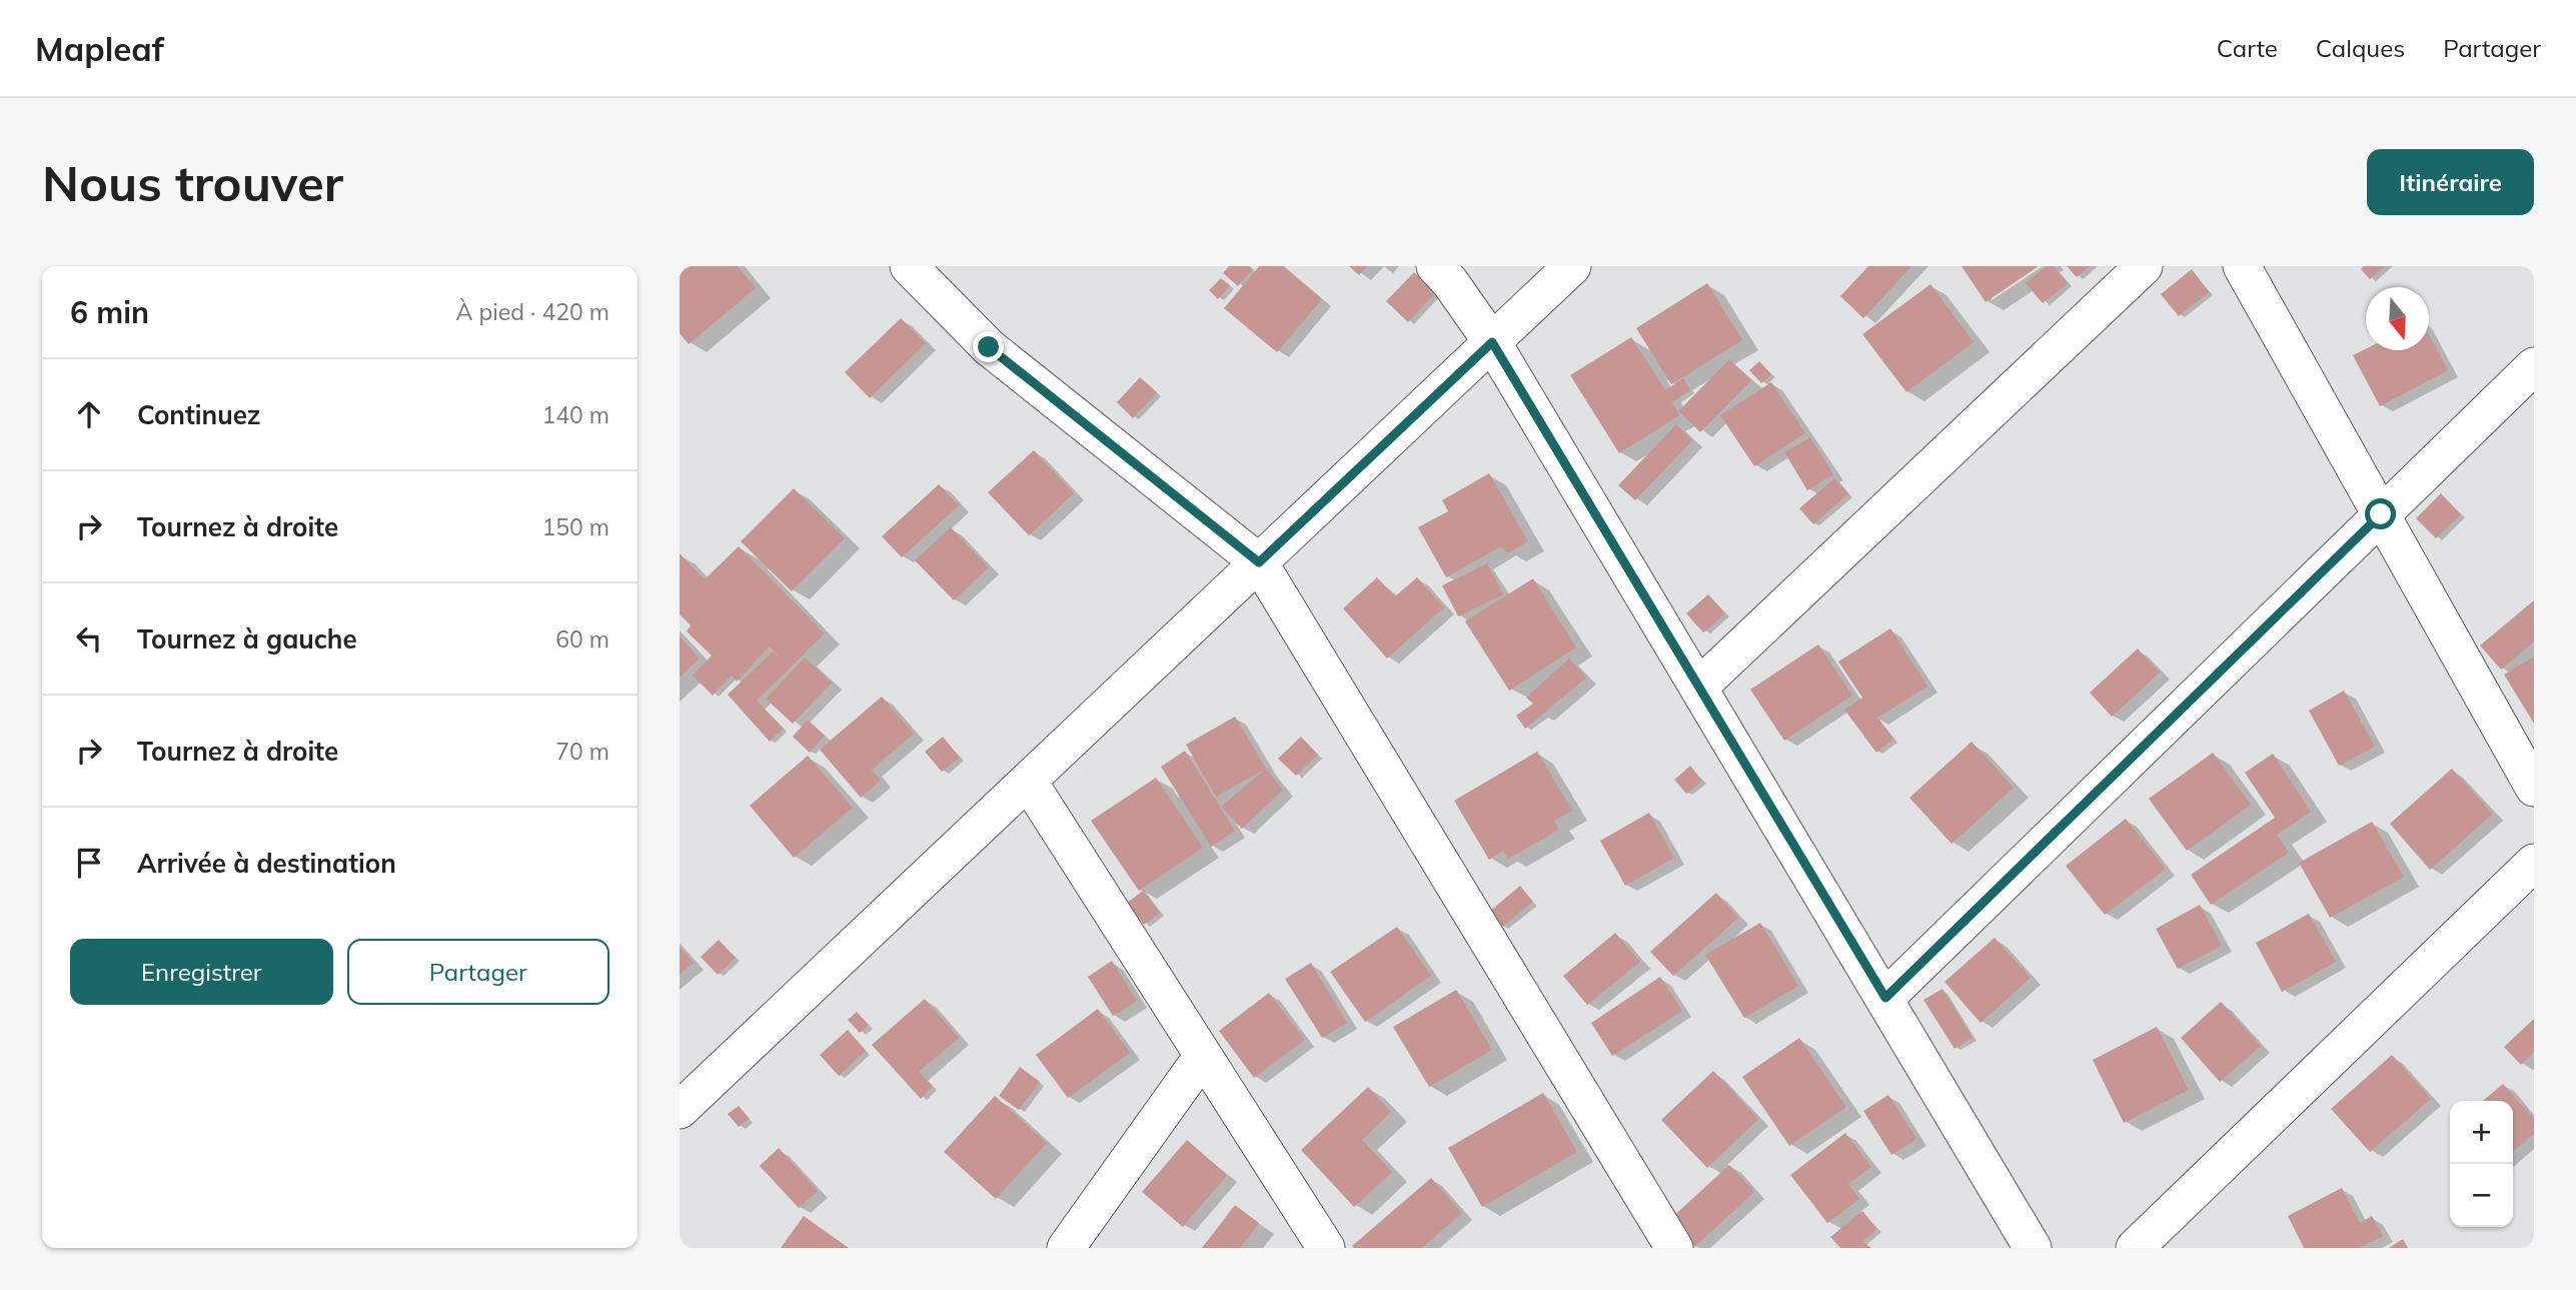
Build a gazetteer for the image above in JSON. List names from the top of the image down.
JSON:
{
  "north": "bottom",
  "page": {
    "header": "Mapleaf",
    "nav": ["Carte", "Calques", "Partager"],
    "buttons": [
      "Itinéraire",
      ["Enregistrer", "Partager"]
    ],
    "title": "Nous trouver",
    "heading": ["6 min", "À pied · 420 m"],
    "list": [
      ["Continuez", "140 m"],
      ["Tournez à droite", "150 m"],
      ["Tournez à gauche", "60 m"],
      ["Tournez à droite", "70 m"],
      "Arrivée à destination"
    ],
    "map_buttons": ["+", "−"]
  }
}
